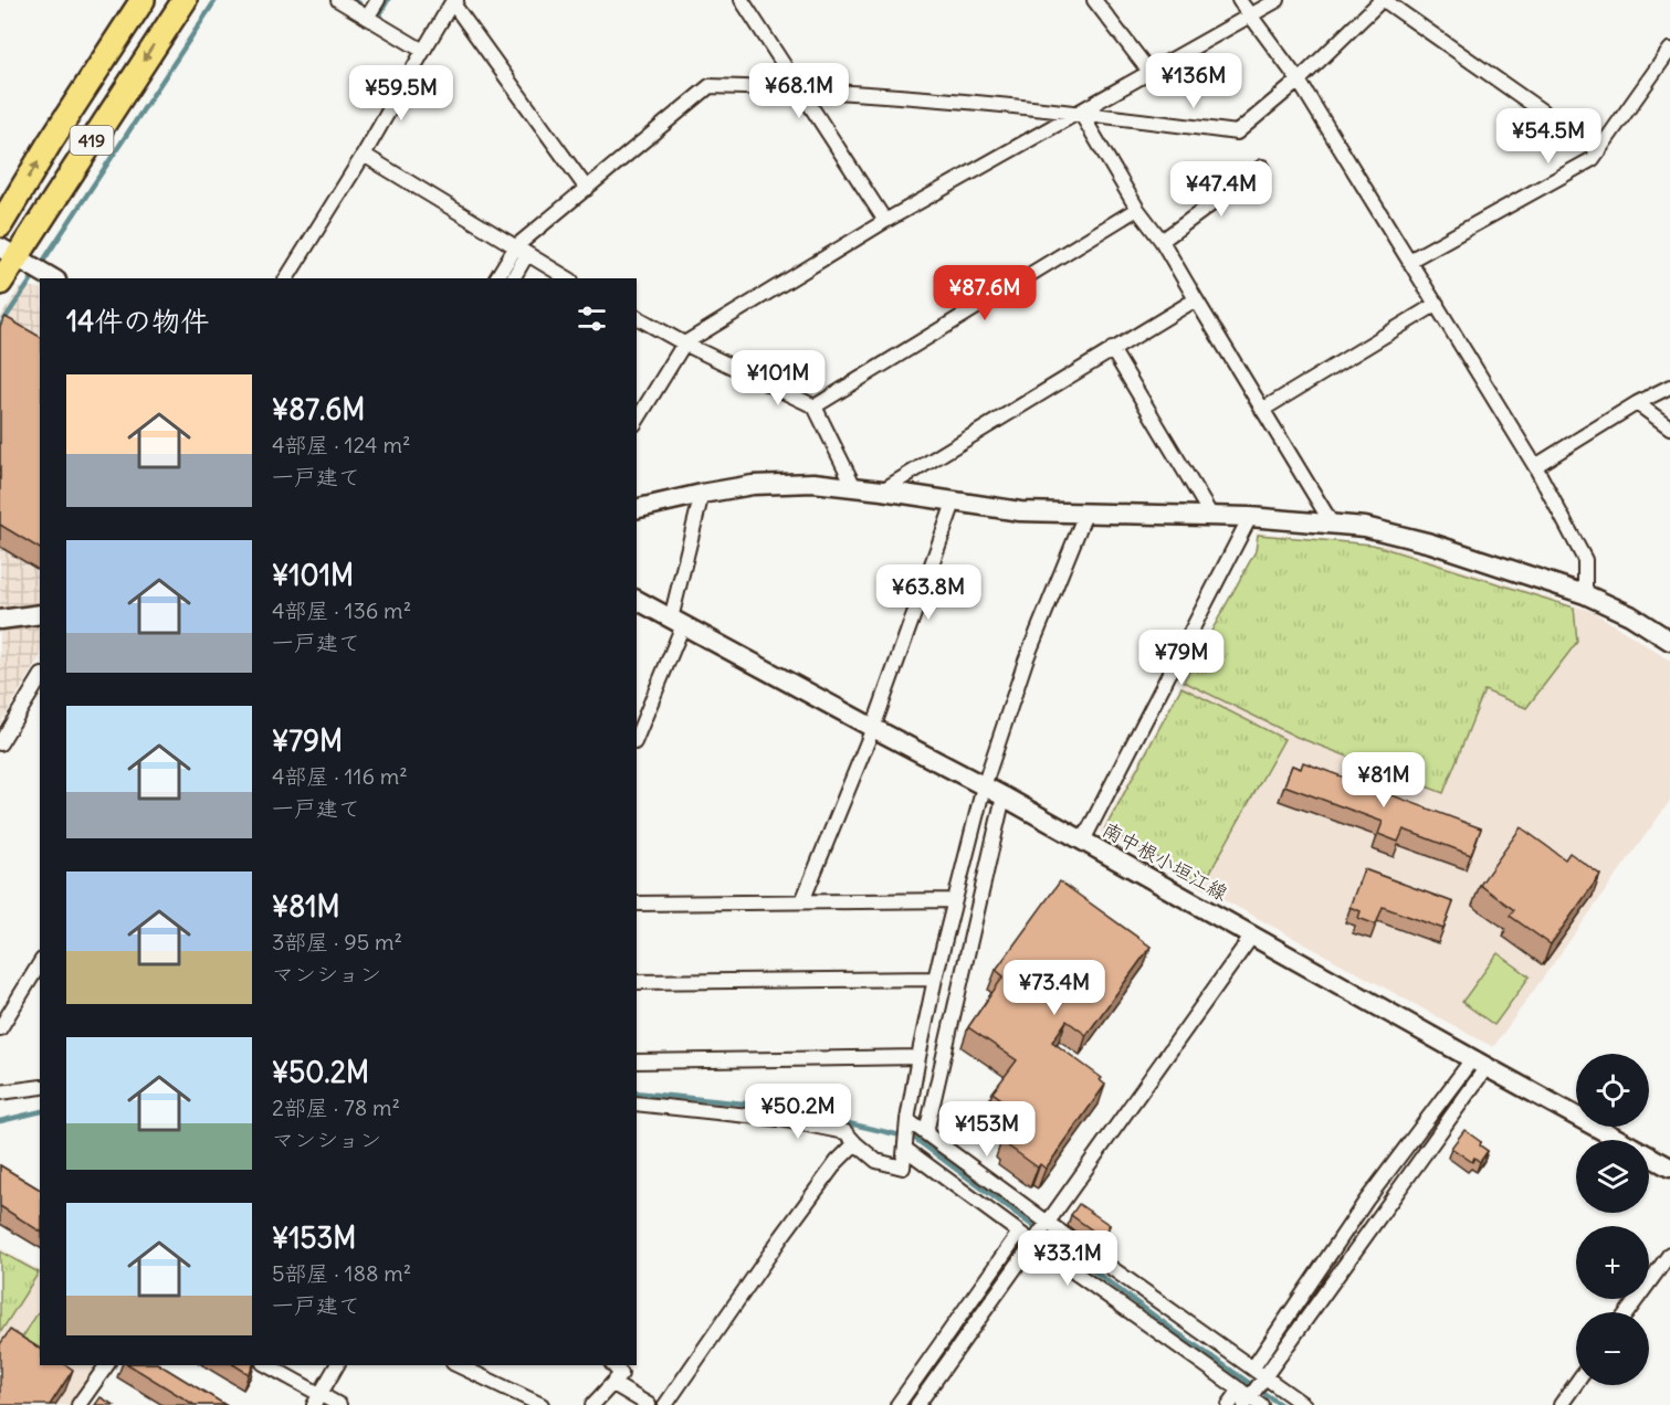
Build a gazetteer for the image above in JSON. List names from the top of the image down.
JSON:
{
  "streets": {
    "highway": ["419"],
    "main road": ["南中根小垣江線"]
  },
  "page": {
    "price": [
      "¥136M",
      "¥68.1M",
      "¥59.5M",
      "¥54.5M",
      "¥47.4M",
      "¥87.6M",
      "¥101M",
      "¥63.8M",
      "¥79M",
      "¥81M",
      "¥73.4M",
      "¥50.2M",
      "¥153M",
      "¥33.1M"
    ],
    "heading": "14件の物件",
    "list": [
      {
        "name": "¥87.6M",
        "note": "4部屋 · 124 m² · 一戸建て"
      },
      {
        "name": "¥101M",
        "note": "4部屋 · 136 m² · 一戸建て"
      },
      {
        "name": "¥79M",
        "note": "4部屋 · 116 m² · 一戸建て"
      },
      {
        "name": "¥81M",
        "note": "3部屋 · 95 m² · マンション"
      },
      {
        "name": "¥50.2M",
        "note": "2部屋 · 78 m² · マンション"
      },
      {
        "name": "¥153M",
        "note": "5部屋 · 188 m² · 一戸建て"
      }
    ],
    "map_buttons": ["+", "−"]
  }
}
